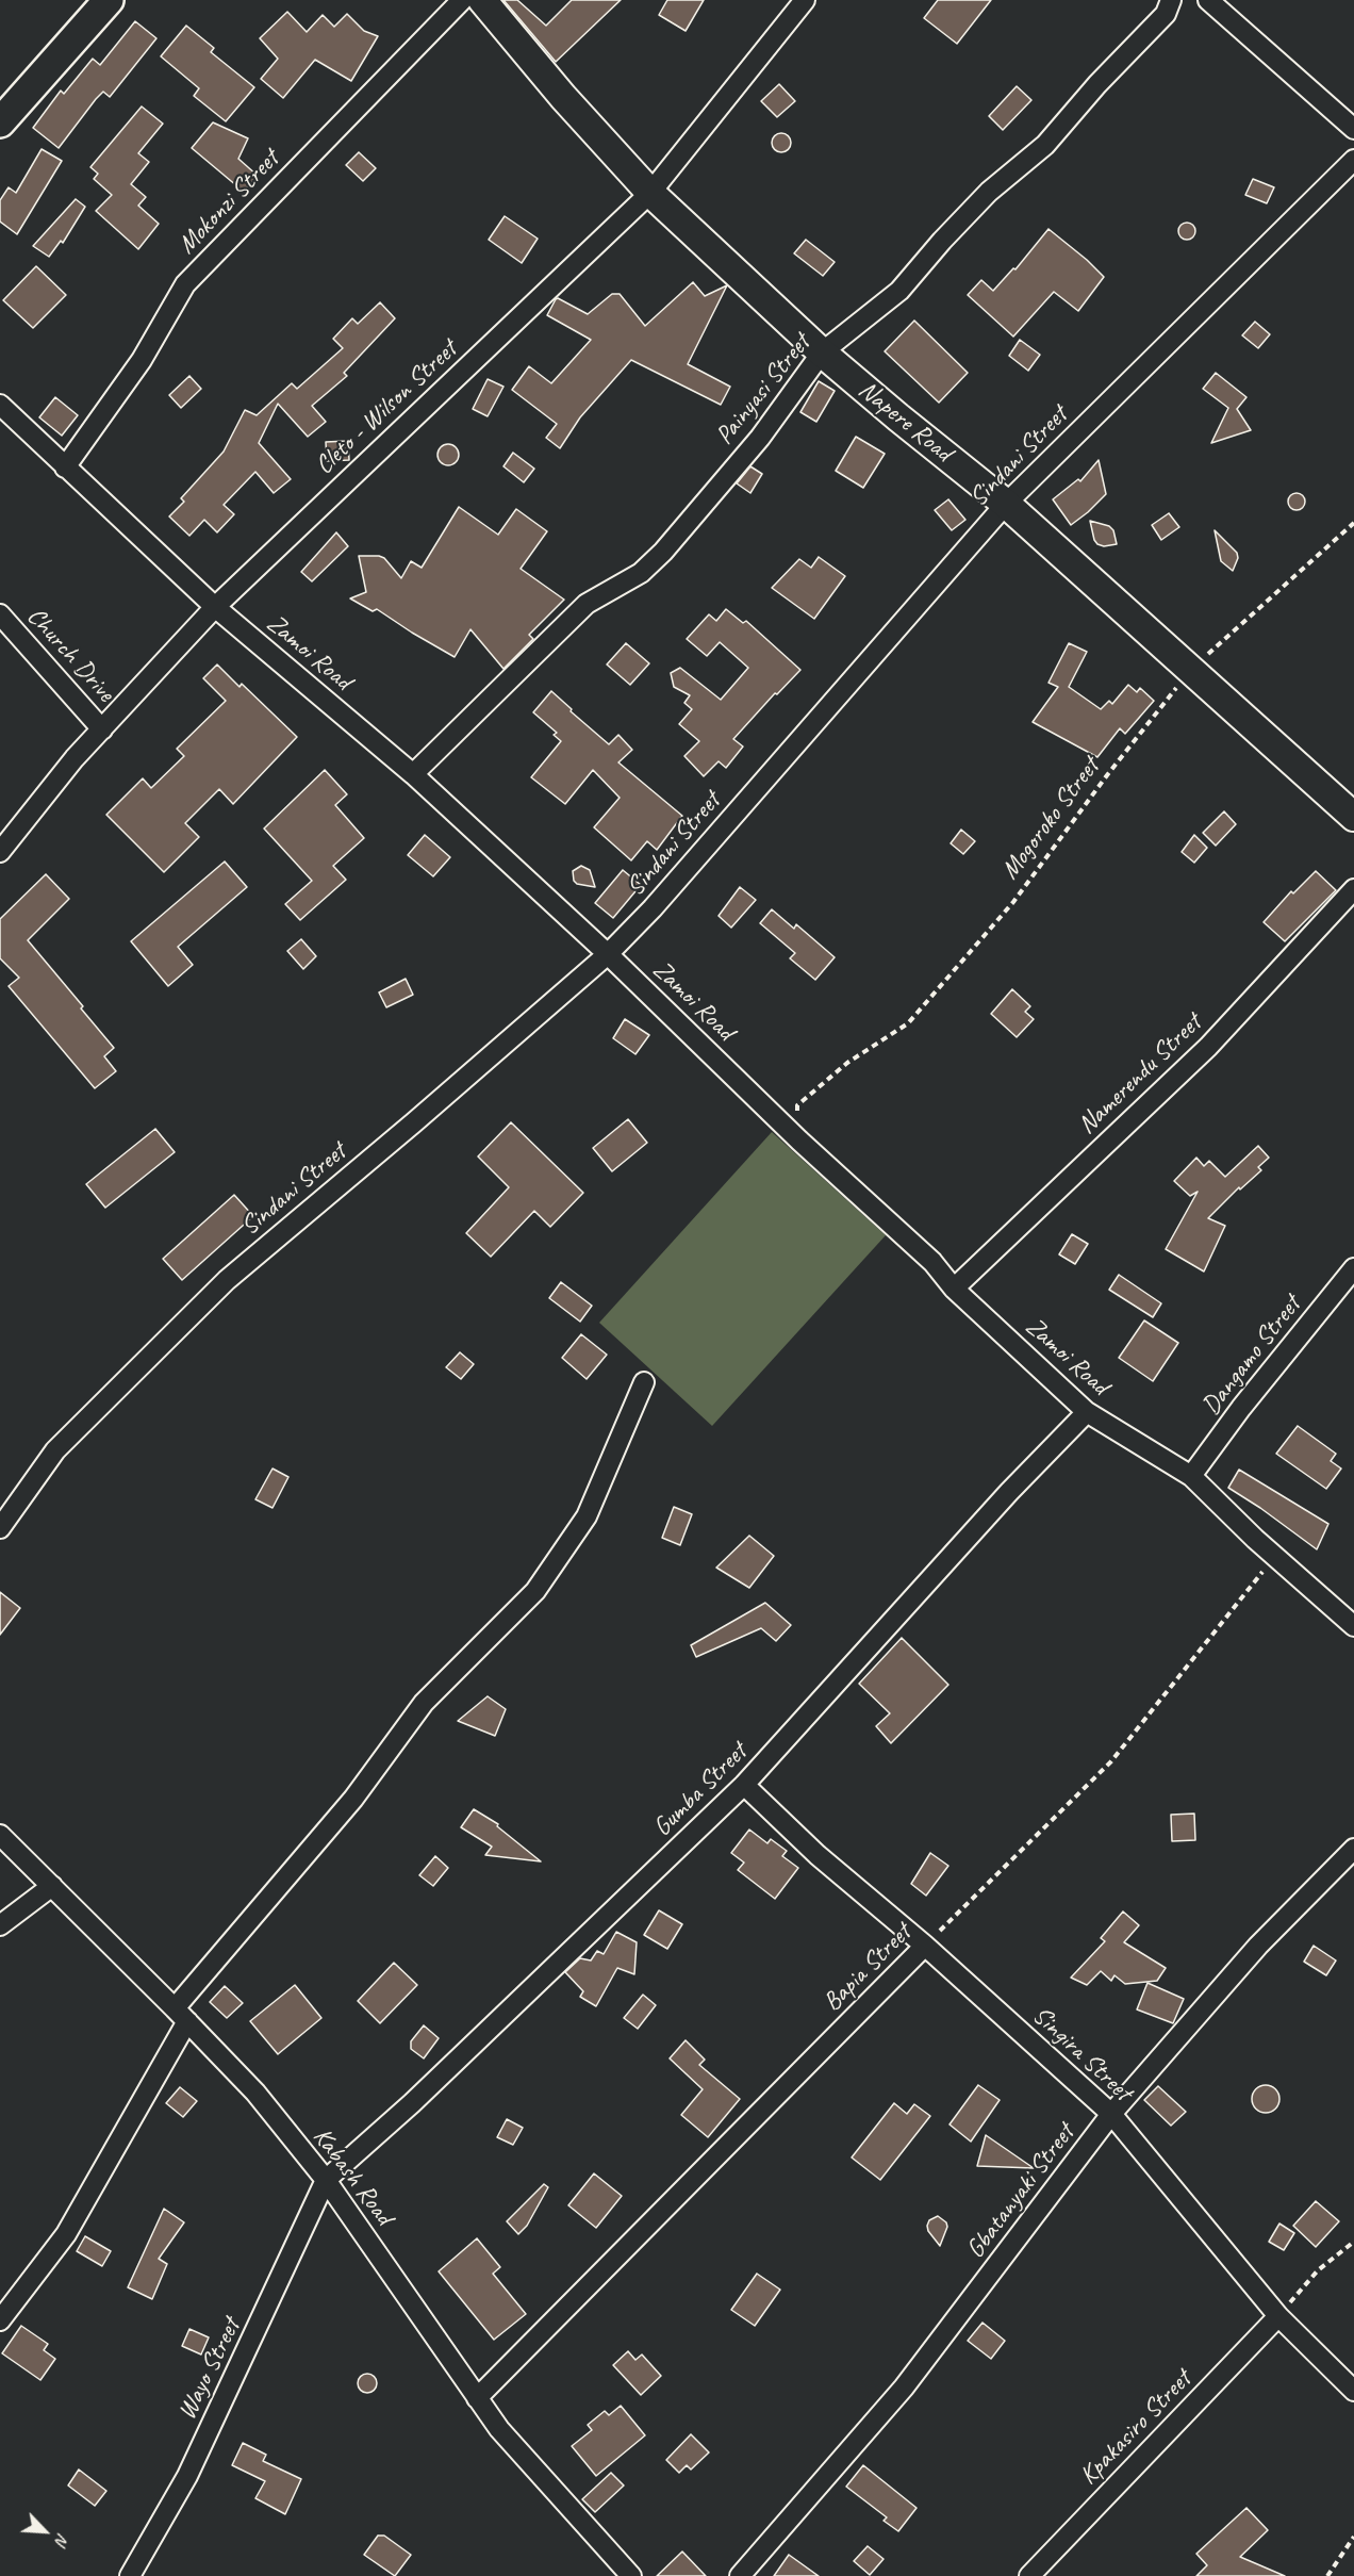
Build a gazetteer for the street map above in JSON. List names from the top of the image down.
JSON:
{
  "streets": {
    "street": [
      "Mokonzi Street",
      "Painyasi Street",
      "Cleto - Wilson Street",
      "Napere Road",
      "Sindani Street",
      "Zamoi Road",
      "Church Drive",
      "Namerendu Street",
      "Dangamo Street",
      "Gumba Street",
      "Bapia Street",
      "Singira Street",
      "Kabash Road",
      "Gbatanyaki Street",
      "Wayo Street",
      "Kpakasiro Street"
    ],
    "path": ["Mogoroko Street"]
  },
  "crossings": [
    ["Mokonzi Street", "Zamoi Road"],
    ["Painyasi Street", "Napere Road"],
    ["Painyasi Street", "Zamoi Road"],
    ["Cleto - Wilson Street", "Napere Road"],
    ["Cleto - Wilson Street", "Zamoi Road"],
    ["Cleto - Wilson Street", "Church Drive"],
    ["Napere Road", "Sindani Street"],
    ["Napere Road", "Mogoroko Street"],
    ["Sindani Street", "Zamoi Road"],
    ["Zamoi Road", "Mogoroko Street"],
    ["Zamoi Road", "Namerendu Street"],
    ["Zamoi Road", "Dangamo Street"],
    ["Zamoi Road", "Gumba Street"],
    ["Zamoi Road", "Bapia Street"],
    ["Gumba Street", "Singira Street"],
    ["Gumba Street", "Kabash Road"],
    ["Gumba Street", "Wayo Street"],
    ["Bapia Street", "Singira Street"],
    ["Bapia Street", "Kabash Road"],
    ["Singira Street", "Gbatanyaki Street"],
    ["Singira Street", "Kpakasiro Street"],
    ["Kabash Road", "Wayo Street"]
  ],
  "north": "bottom right"
}
